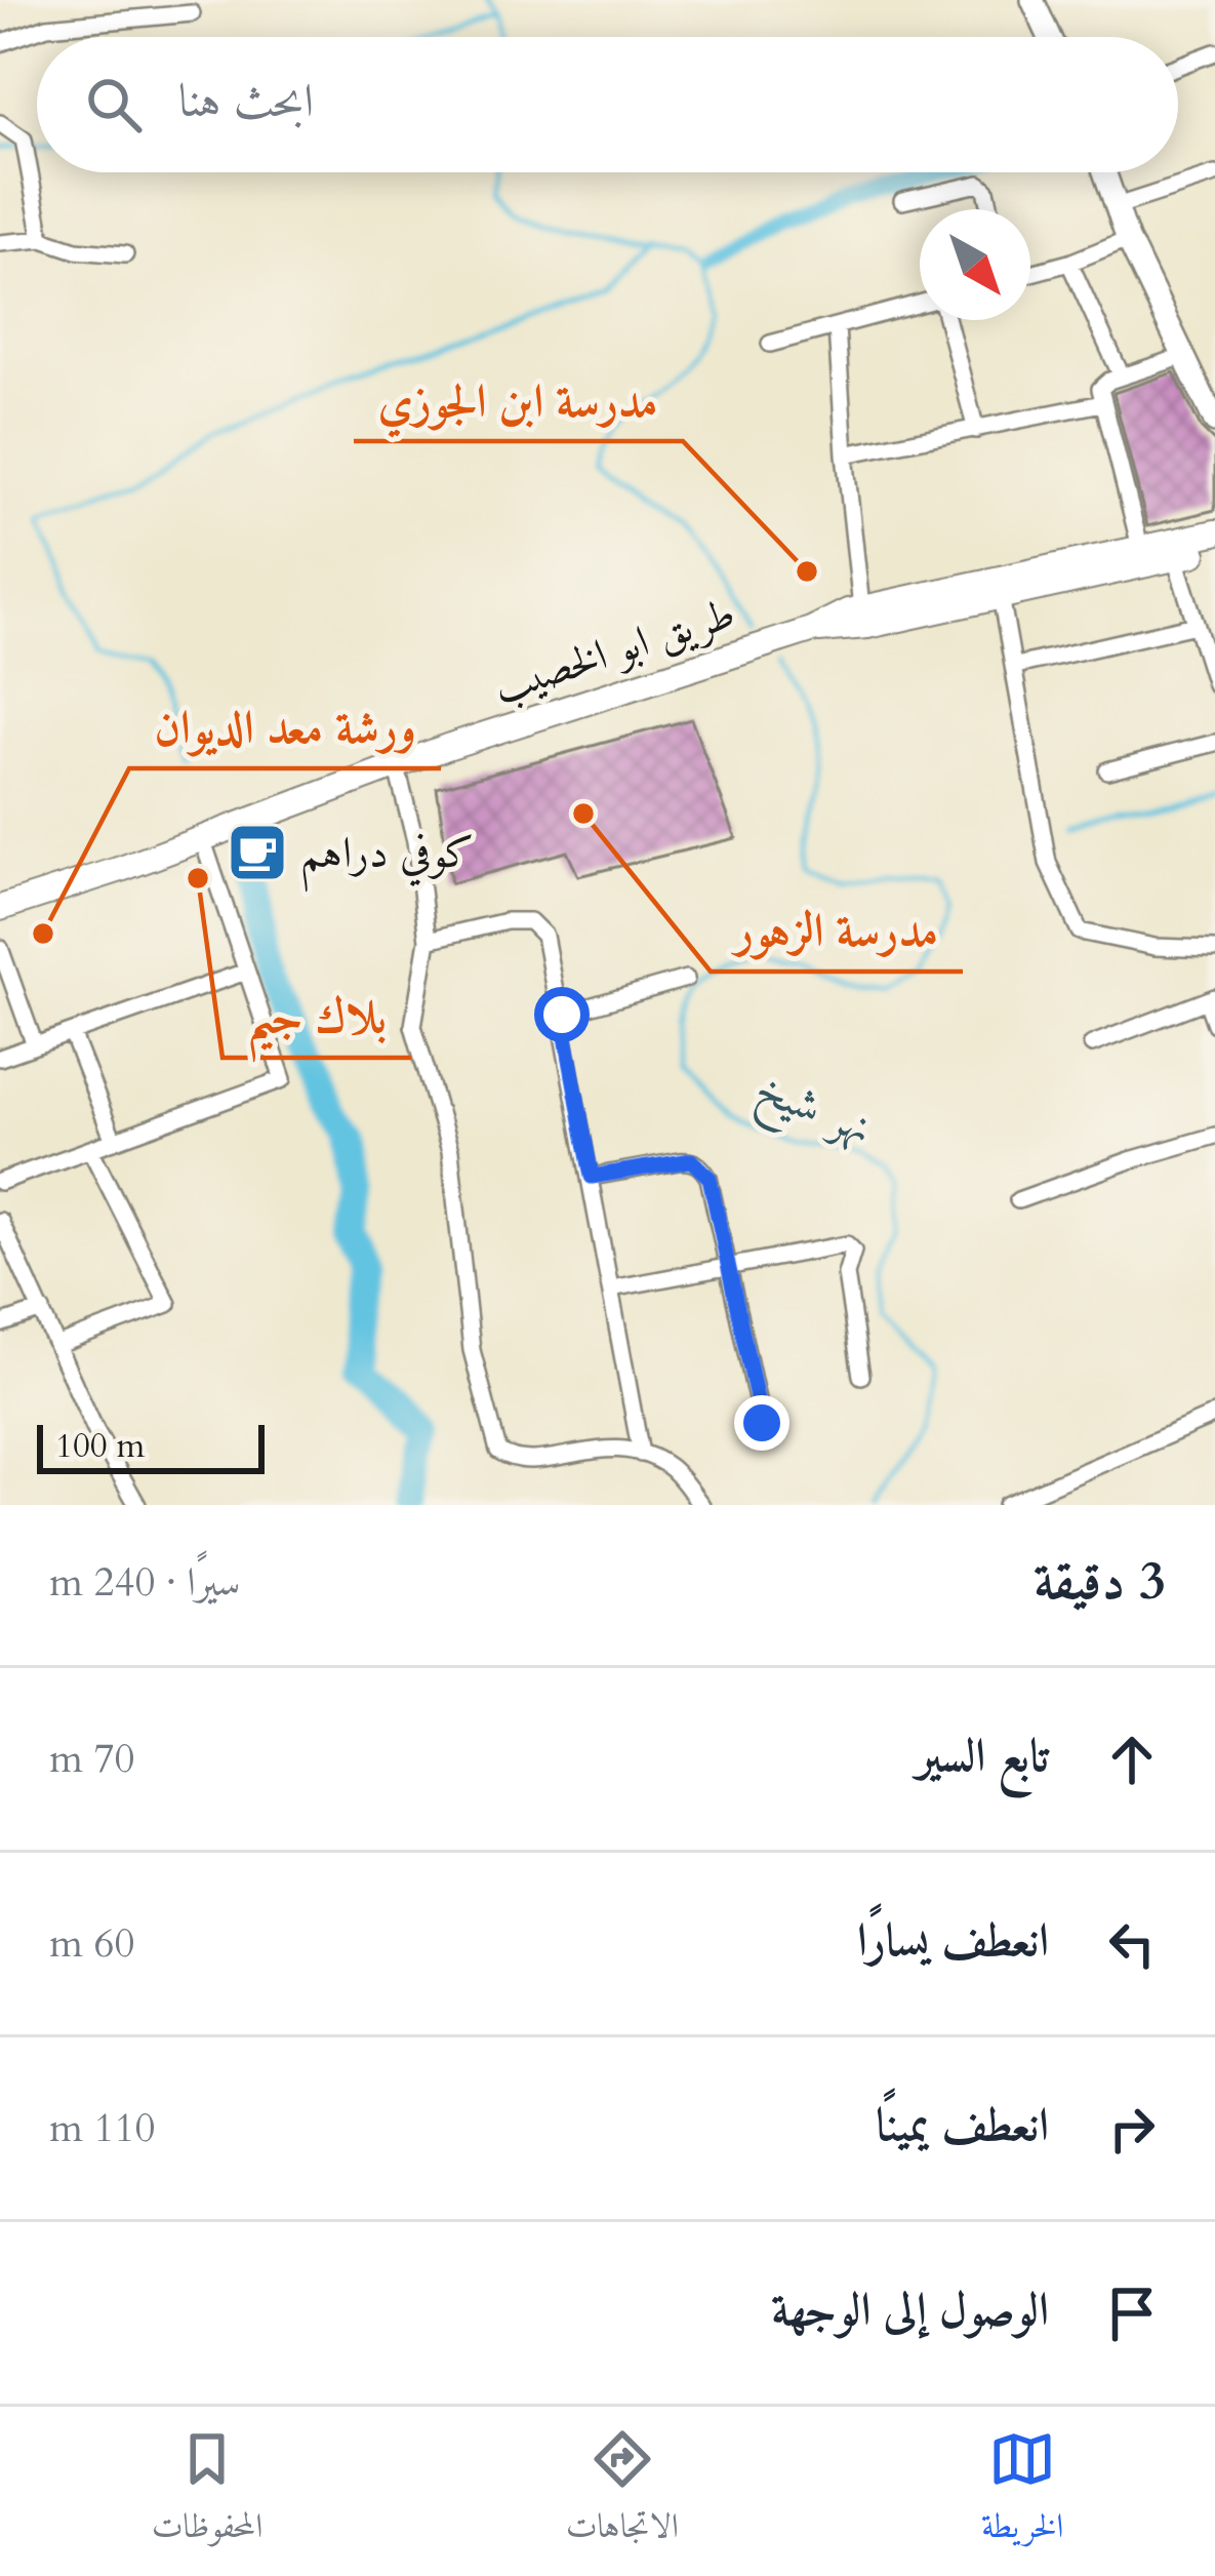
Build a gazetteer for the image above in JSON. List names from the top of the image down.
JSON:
{
  "streets": {
    "main road": ["طريق ابو الخصيب"]
  },
  "water": ["نهر شيخ"],
  "places": {
    "other": [
      "مدرسة ابن الجوزي",
      "مدرسة الزهور",
      "بلاك جيم",
      "ورشة معد الديوان"
    ],
    "cafe": ["كوفي دراهم"]
  },
  "scale_bar": "100 m",
  "north": "bottom right",
  "page": {
    "search": "ابحث هنا",
    "scale": "100 m",
    "heading": ["3 دقيقة", "سيرًا · 240 m"],
    "list": [
      ["تابع السير", "70 m"],
      ["انعطف يسارًا", "60 m"],
      ["انعطف يمينًا", "110 m"],
      "الوصول إلى الوجهة"
    ],
    "nav": ["الخريطة", "الاتجاهات", "المحفوظات"]
  }
}
